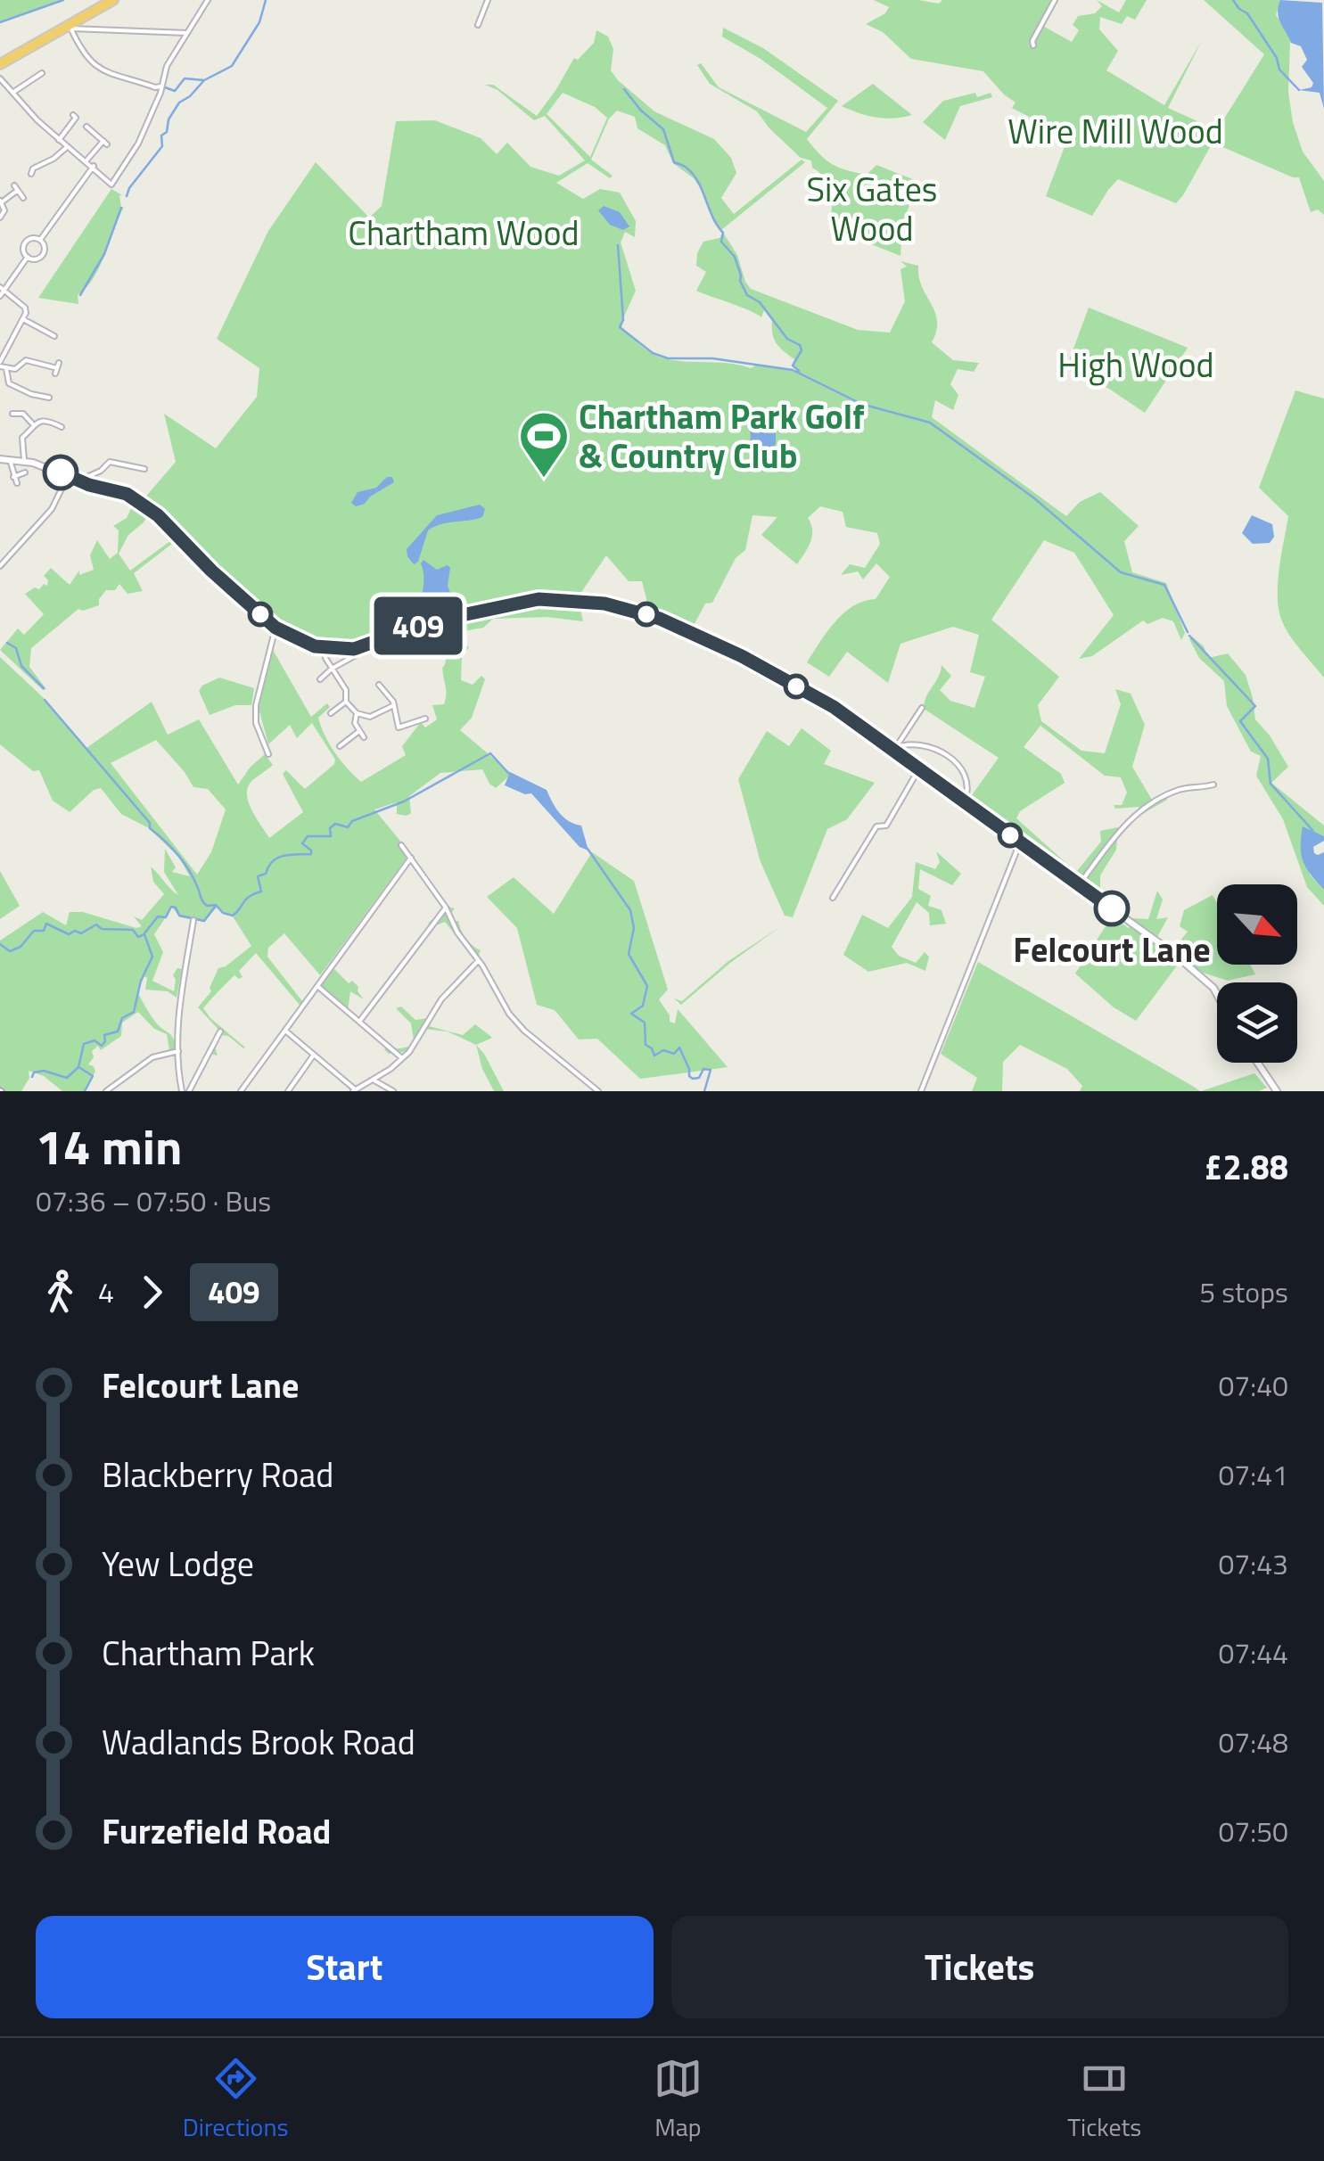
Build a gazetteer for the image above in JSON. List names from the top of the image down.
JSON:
{
  "parks": [
    "Wire Mill Wood",
    "Six Gates Wood",
    "Chartham Wood",
    "High Wood"
  ],
  "places": {
    "sports": ["Chartham Park Golf & Country Club"],
    "other": ["Felcourt Lane"]
  },
  "lines": ["bus line 409"],
  "north": "bottom right",
  "page": {
    "on_map": "409",
    "heading": ["14 min", "07:36 – 07:50 · Bus", "£2.88"],
    "legs": ["4", "409", "5 stops"],
    "list": [
      {
        "name": "Felcourt Lane",
        "value": "07:40"
      },
      {
        "name": "Blackberry Road",
        "value": "07:41"
      },
      {
        "name": "Yew Lodge",
        "value": "07:43"
      },
      {
        "name": "Chartham Park",
        "value": "07:44"
      },
      {
        "name": "Wadlands Brook Road",
        "value": "07:48"
      },
      {
        "name": "Furzefield Road",
        "value": "07:50"
      }
    ],
    "buttons": ["Start", "Tickets"],
    "tabs": ["Directions", "Map", "Tickets"]
  }
}
